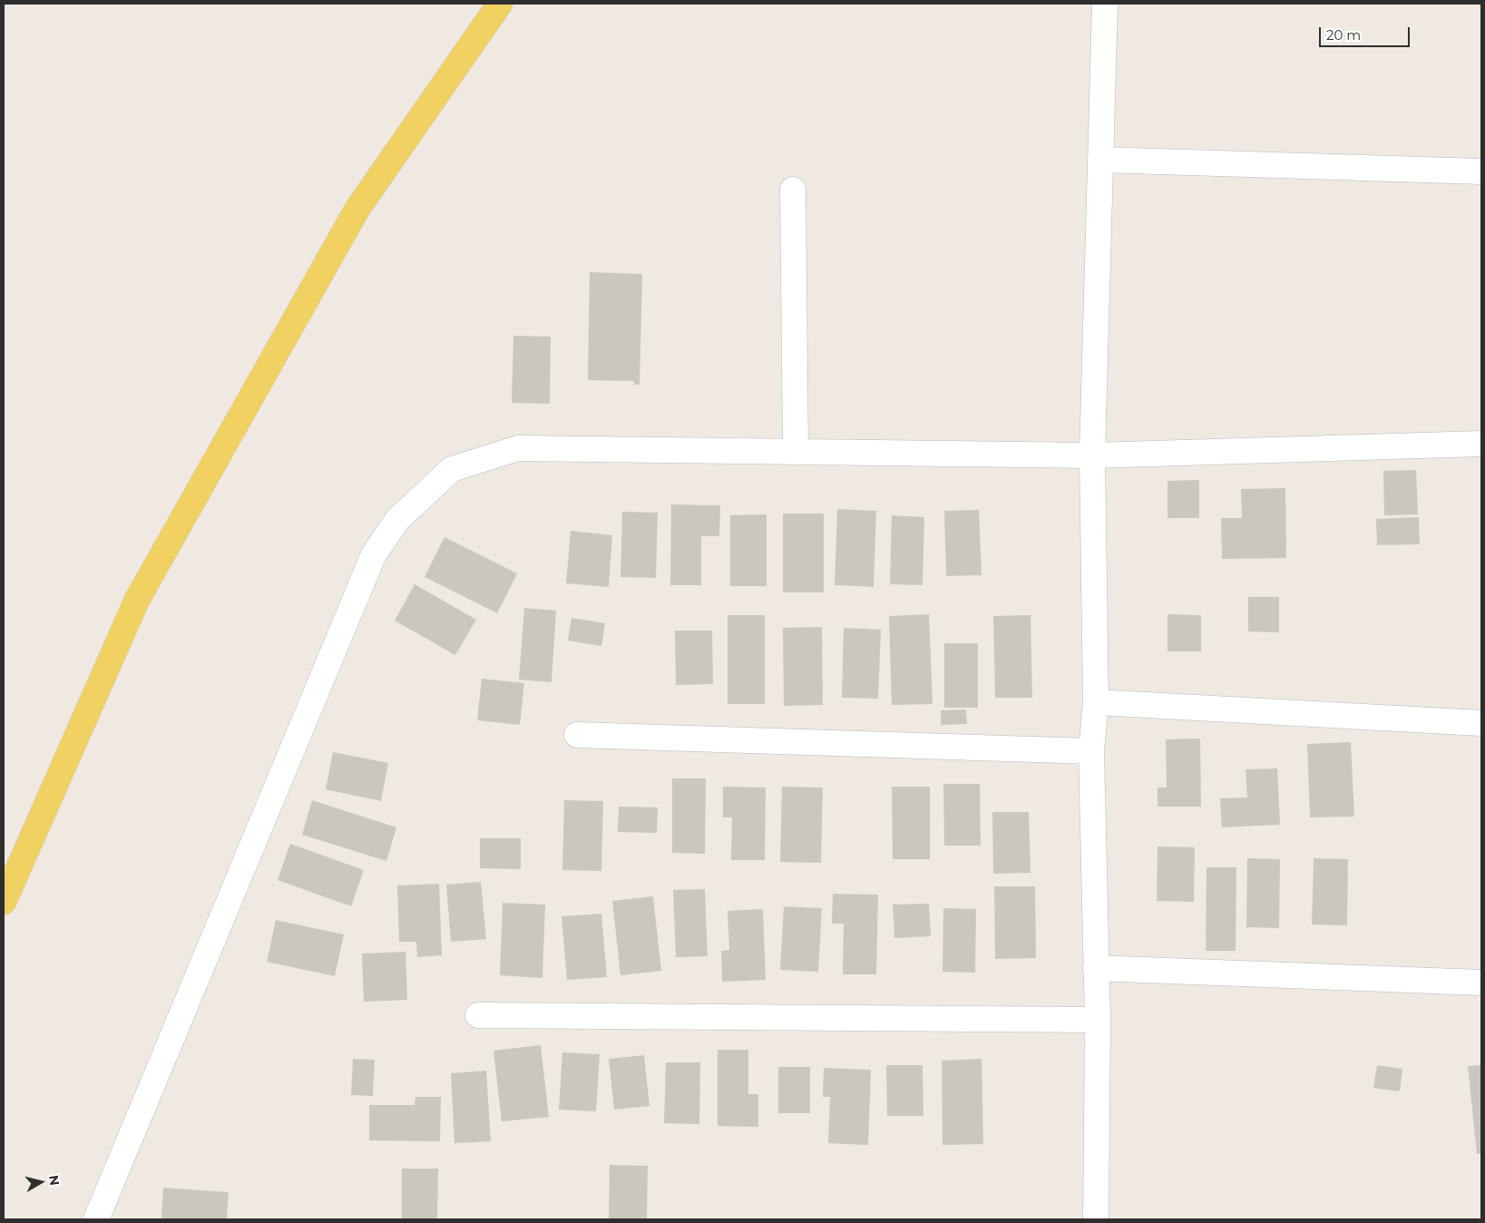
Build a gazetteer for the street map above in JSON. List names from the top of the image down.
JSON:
{
  "scale_bar": "20 m",
  "north": "right"
}
